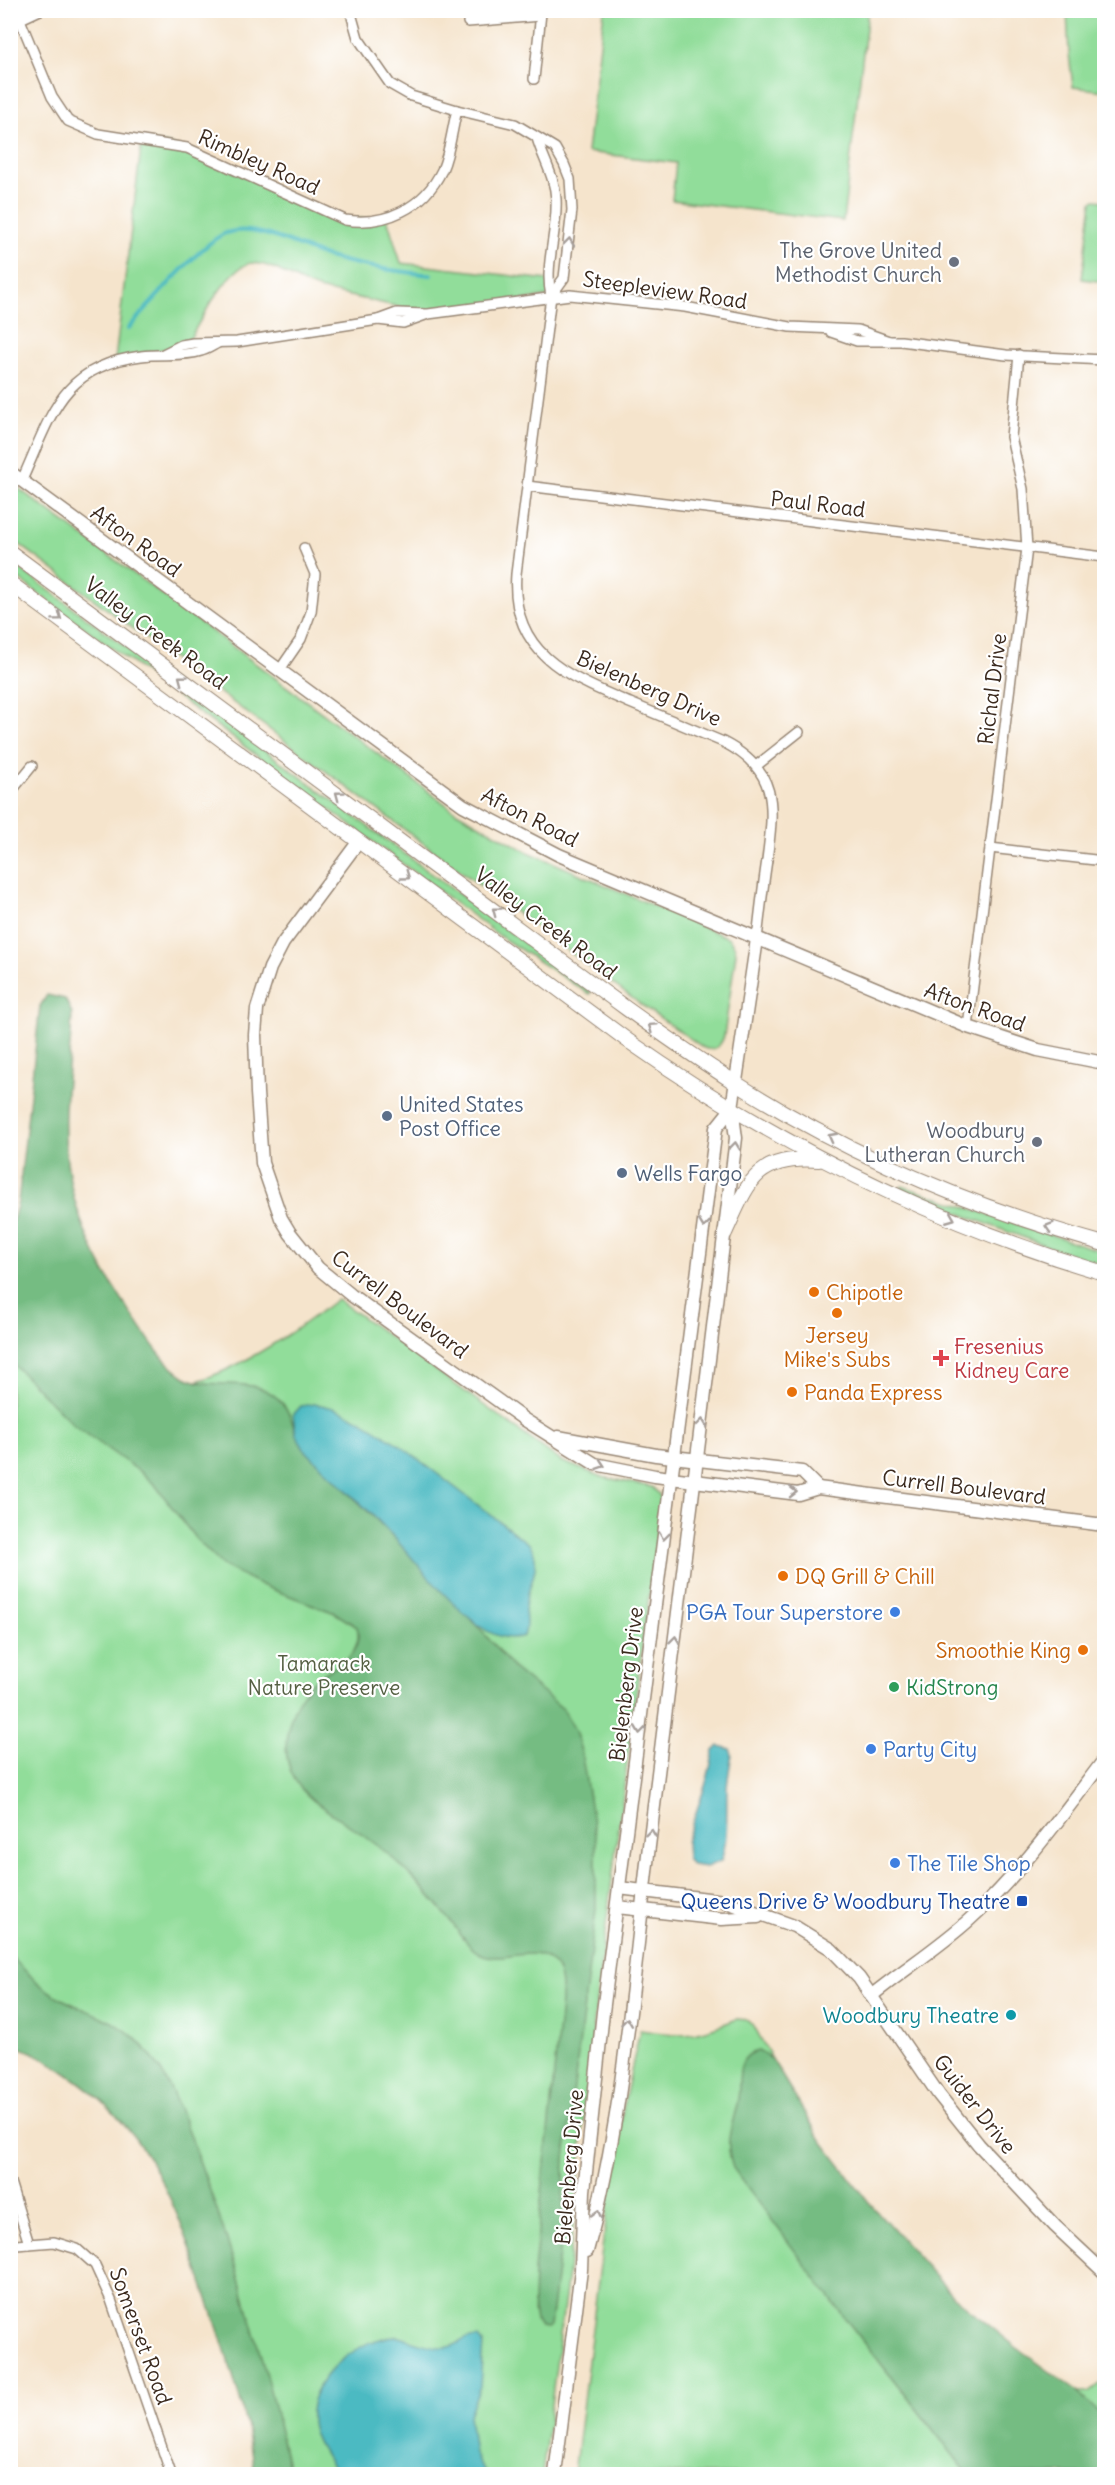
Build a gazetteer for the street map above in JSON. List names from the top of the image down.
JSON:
{
  "streets": {
    "main road": ["Valley Creek Road"],
    "street": [
      "Rimbley Road",
      "Steepleview Road",
      "Paul Road",
      "Afton Road",
      "Bielenberg Drive",
      "Richal Drive",
      "Currell Boulevard",
      "Guider Drive",
      "Somerset Road"
    ]
  },
  "crossings": [
    ["Steepleview Road", "Afton Road"],
    ["Steepleview Road", "Bielenberg Drive"],
    ["Steepleview Road", "Richal Drive"],
    ["Paul Road", "Bielenberg Drive"],
    ["Paul Road", "Richal Drive"],
    ["Afton Road", "Bielenberg Drive"],
    ["Afton Road", "Richal Drive"],
    ["Valley Creek Road", "Bielenberg Drive"],
    ["Bielenberg Drive", "Currell Boulevard"],
    ["Bielenberg Drive", "Guider Drive"]
  ],
  "parks": ["Tamarack Nature Preserve"],
  "places": {
    "other": [
      "The Grove United Methodist Church",
      "United States Post Office",
      "Woodbury Lutheran Church",
      "Wells Fargo",
      "Chipotle",
      "Jersey Mike's Subs",
      "Panda Express",
      "DQ Grill & Chill",
      "PGA Tour Superstore",
      "Smoothie King",
      "KidStrong",
      "Party City",
      "The Tile Shop",
      "Woodbury Theatre"
    ],
    "health": ["Fresenius Kidney Care"],
    "transit": ["Queens Drive & Woodbury Theatre"]
  }
}
